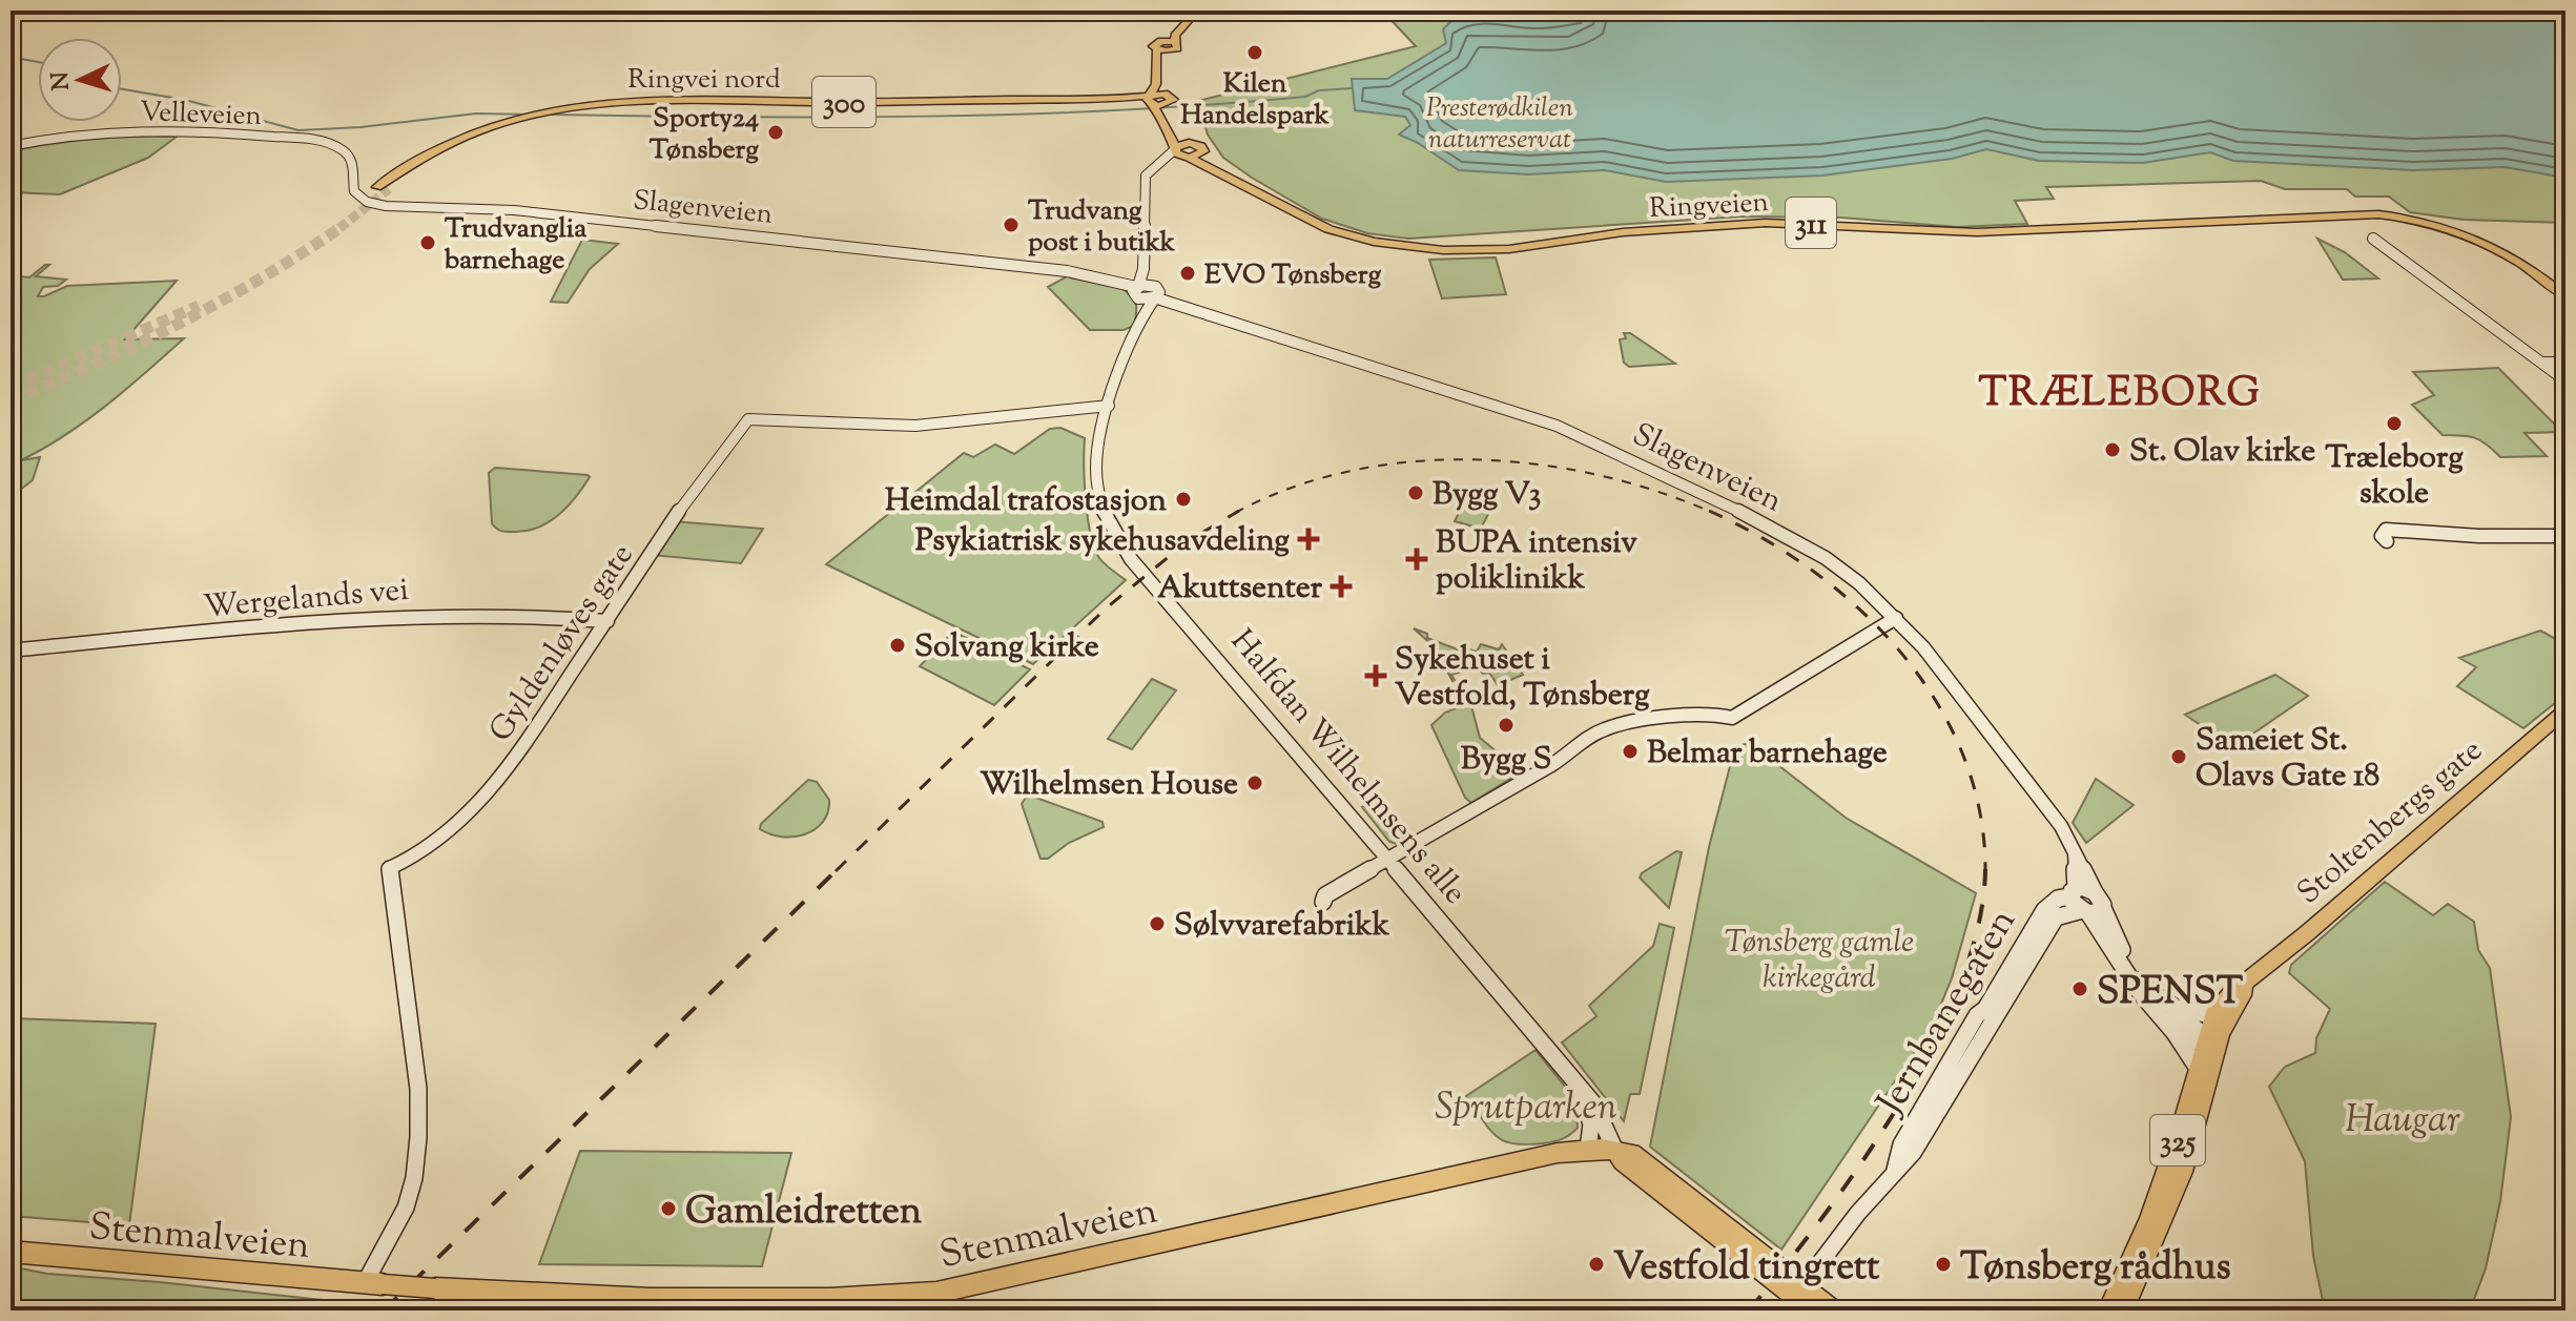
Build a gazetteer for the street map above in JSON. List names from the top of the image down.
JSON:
{
  "streets": {
    "main road": [
      "Ringvei nord",
      "300",
      "Velleveien",
      "Ringveien",
      "Slagenveien",
      "311",
      "Wergelands vei",
      "Gyldenløves gate",
      "Halfdan Wilhelmsens alle",
      "Stoltenbergs gate",
      "Jernbanegaten",
      "325",
      "Stenmalveien"
    ]
  },
  "crossings": [
    ["Ringvei nord", "311"],
    ["Velleveien", "Slagenveien"],
    ["Ringveien", "311"],
    ["Ringveien", "Halfdan Wilhelmsens alle"],
    ["Slagenveien", "Halfdan Wilhelmsens alle"],
    ["Slagenveien", "Stoltenbergs gate"],
    ["Slagenveien", "Jernbanegaten"],
    ["Wergelands vei", "Gyldenløves gate"],
    ["Gyldenløves gate", "Halfdan Wilhelmsens alle"],
    ["Gyldenløves gate", "Stenmalveien"],
    ["Halfdan Wilhelmsens alle", "Jernbanegaten"],
    ["Halfdan Wilhelmsens alle", "Stenmalveien"]
  ],
  "districts": ["TRÆLEBORG"],
  "parks": [
    "Presterødkilen naturreservat",
    "Tønsberg gamle kirkegård",
    "Sprutparken",
    "Haugar"
  ],
  "places": {
    "other": [
      "Kilen Handelspark",
      "Sporty24 Tønsberg",
      "Trudvang post i butikk",
      "Trudvanglia barnehage",
      "EVO Tønsberg",
      "Træleborg skole",
      "St. Olav kirke",
      "Bygg V3",
      "Heimdal trafostasjon",
      "Solvang kirke",
      "Bygg S",
      "Belmar barnehage",
      "Sameiet St. Olavs Gate 18",
      "Wilhelmsen House",
      "Sølvvarefabrikk",
      "SPENST",
      "Gamleidretten",
      "Vestfold tingrett",
      "Tønsberg rådhus"
    ],
    "health": [
      "Psykiatrisk sykehusavdeling",
      "BUPA intensiv poliklinikk",
      "Akuttsenter",
      "Sykehuset i Vestfold, Tønsberg"
    ]
  },
  "north": "left"
}
